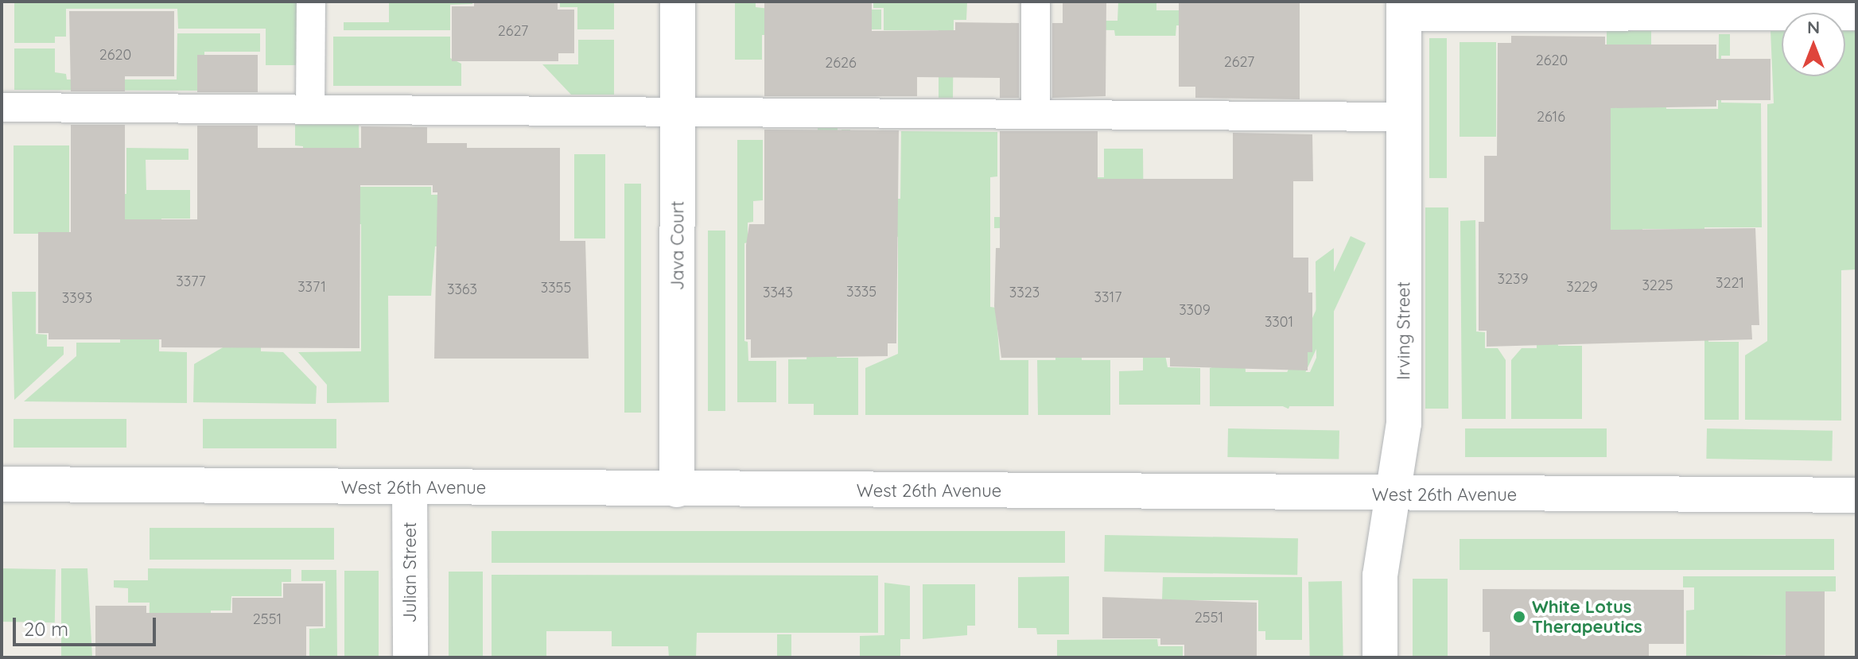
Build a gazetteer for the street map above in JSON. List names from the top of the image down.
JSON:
{
  "streets": {
    "street": [
      "Java Court",
      "Irving Street",
      "West 26th Avenue",
      "Julian Street"
    ]
  },
  "crossings": [
    ["Java Court", "West 26th Avenue"],
    ["Irving Street", "West 26th Avenue"],
    ["West 26th Avenue", "Julian Street"]
  ],
  "places": ["White Lotus Therapeutics"],
  "house_numbers": [
    "2627",
    "2620",
    "2620",
    "2627",
    "2626",
    "2616",
    "3239",
    "3377",
    "3221",
    "3225",
    "3371",
    "3229",
    "3355",
    "3363",
    "3335",
    "3343",
    "3323",
    "3317",
    "3393",
    "3309",
    "3301",
    "2551",
    "2551"
  ],
  "scale_bar": "20 m",
  "north": "top"
}
